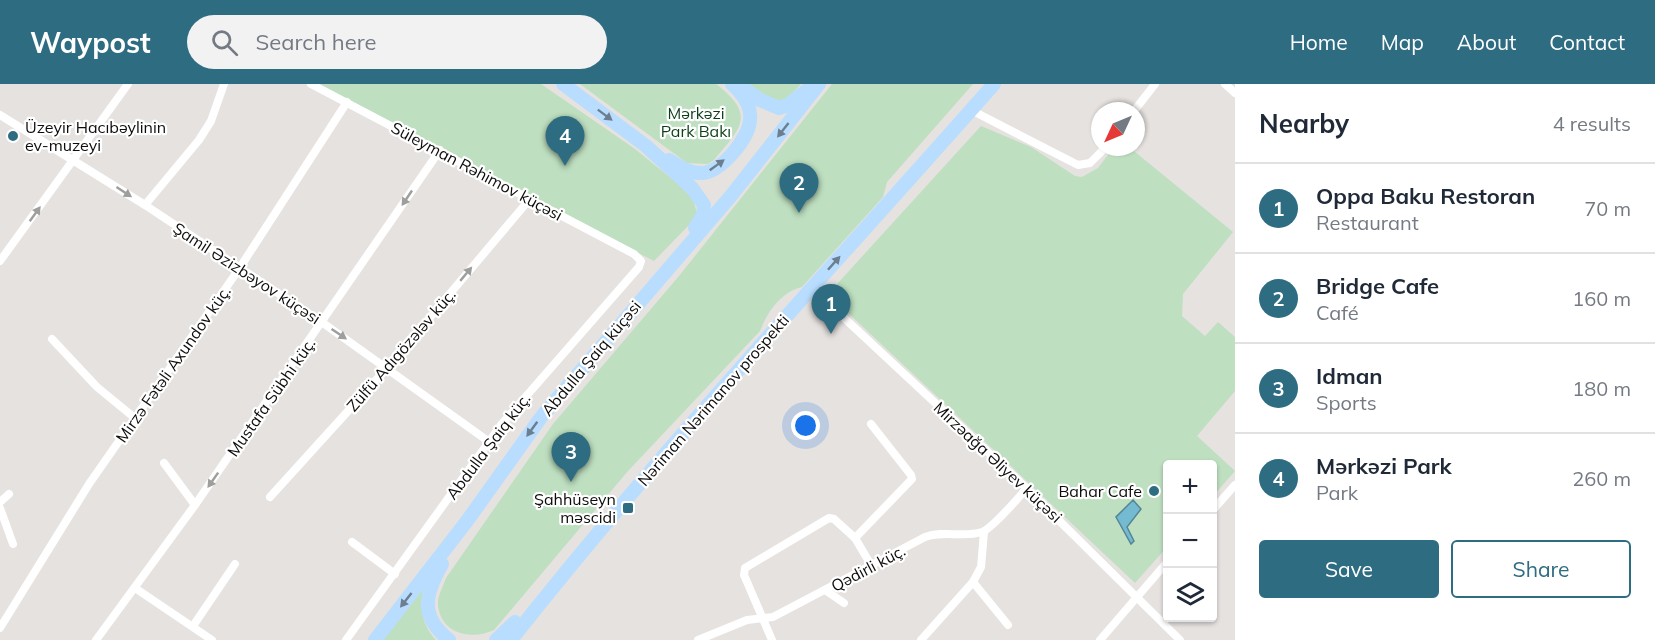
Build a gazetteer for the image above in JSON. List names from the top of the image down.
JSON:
{
  "streets": {
    "main road": ["Abdulla Şaiq küçəsi", "Nəriman Nərimanov prospekti"],
    "street": [
      "Süleyman Rəhimov küçəsi",
      "Şamil Əzizbəyov küçəsi",
      "Zülfü Adıgözələv küç.",
      "Mirzə Fətəli Axundov küç.",
      "Mustafa Sübhi küç.",
      "Abdulla Şaiq küç.",
      "Mirzəağa Əliyev küçəsi",
      "Qədirli küç."
    ]
  },
  "crossings": [
    ["Süleyman Rəhimov küçəsi", "Zülfü Adıgözələv küç."],
    ["Süleyman Rəhimov küçəsi", "Mirzə Fətəli Axundov küç."],
    ["Süleyman Rəhimov küçəsi", "Mustafa Sübhi küç."],
    ["Süleyman Rəhimov küçəsi", "Abdulla Şaiq küç."],
    ["Şamil Əzizbəyov küçəsi", "Zülfü Adıgözələv küç."],
    ["Şamil Əzizbəyov küçəsi", "Mirzə Fətəli Axundov küç."],
    ["Şamil Əzizbəyov küçəsi", "Mustafa Sübhi küç."],
    ["Şamil Əzizbəyov küçəsi", "Abdulla Şaiq küç."],
    ["Nəriman Nərimanov prospekti", "Mirzəağa Əliyev küçəsi"]
  ],
  "one_way": ["Zülfü Adıgözələv küç.", "Abdulla Şaiq küçəsi", "Mustafa Sübhi küç."],
  "parks": ["Mərkəzi Park Bakı"],
  "places": {
    "other": ["Üzeyir Hacıbəylinin ev-muzeyi", "Bahar Cafe"],
    "transit": ["Şahhüseyn məscidi"]
  },
  "north": "bottom left",
  "page": {
    "header": "Waypost",
    "search": "Search here",
    "nav": [
      "Home",
      "Map",
      "About",
      "Contact"
    ],
    "heading": ["Nearby", "4 results"],
    "pins": [
      "4",
      "2",
      "1",
      "3"
    ],
    "list": [
      {
        "mark": "1",
        "name": "Oppa Baku Restoran",
        "note": "Restaurant",
        "value": "70 m"
      },
      {
        "mark": "2",
        "name": "Bridge Cafe",
        "note": "Café",
        "value": "160 m"
      },
      {
        "mark": "3",
        "name": "Idman",
        "note": "Sports",
        "value": "180 m"
      },
      {
        "mark": "4",
        "name": "Mərkəzi Park",
        "note": "Park",
        "value": "260 m"
      }
    ],
    "map_buttons": ["+", "−"],
    "buttons": ["Save", "Share"]
  }
}
